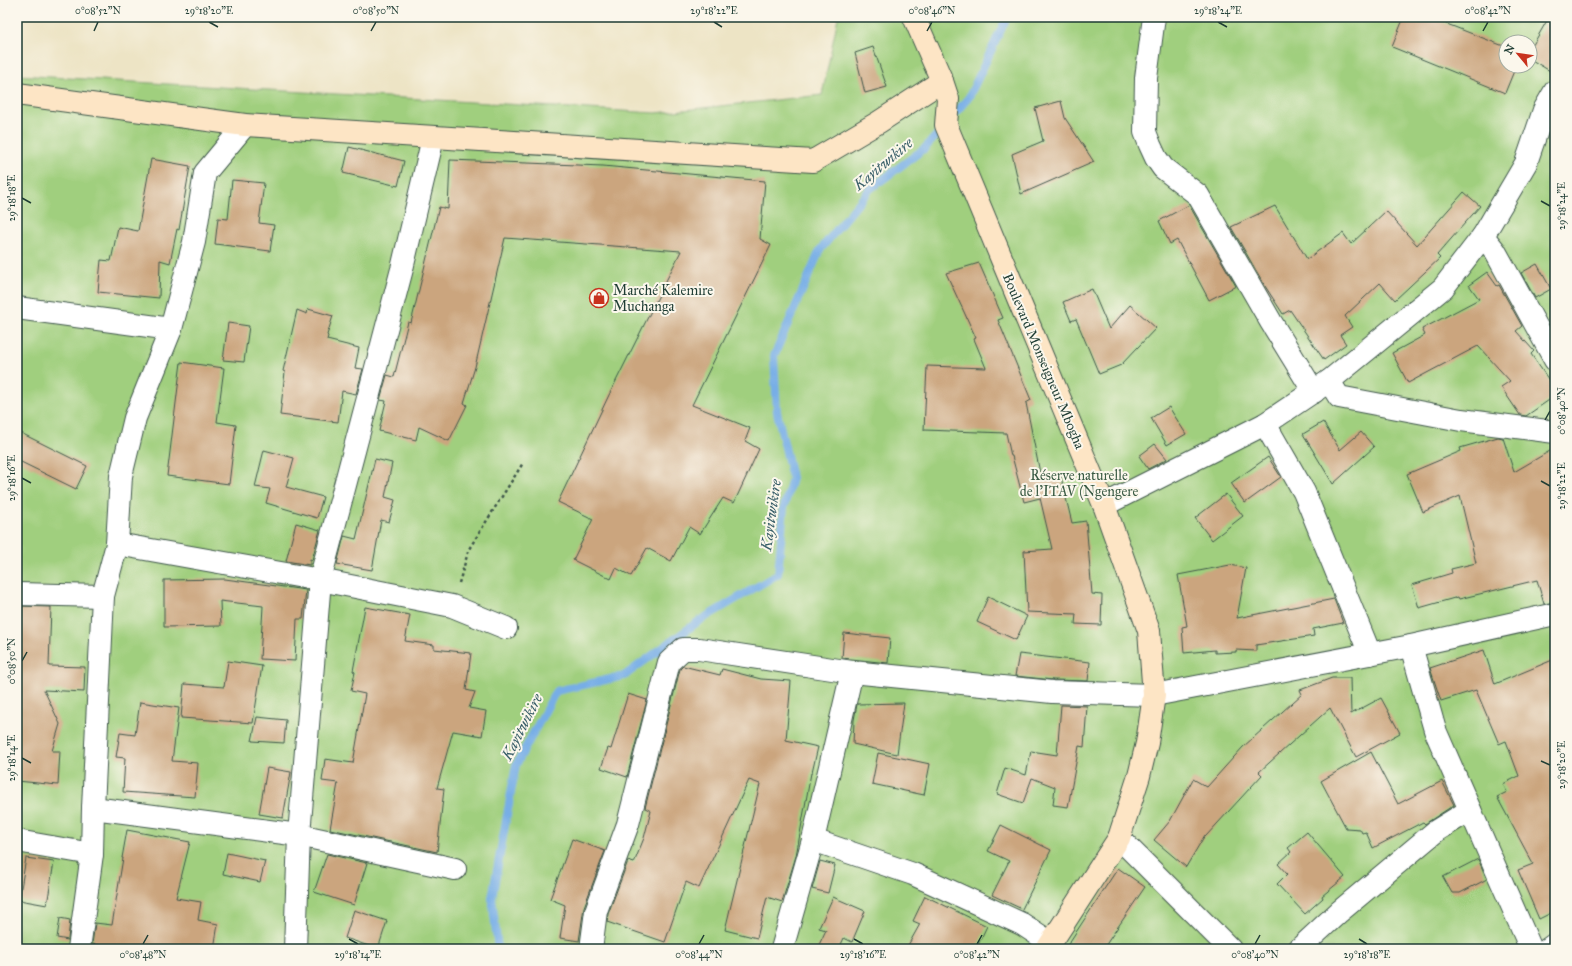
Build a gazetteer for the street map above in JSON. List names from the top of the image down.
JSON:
{
  "streets": {
    "street": ["Boulevard Monseigneur Mbogha"]
  },
  "water": ["Kayitwikire"],
  "parks": ["Réserve naturelle de l'ITAV (Ngengere"],
  "places": {
    "shop": ["Marché Kalemire Muchanga"]
  },
  "north": "top left",
  "coordinates": [
    "0°08'52\"N",
    "29°18'20\"E",
    "0°08'50\"N",
    "29°18'22\"E",
    "0°08'46\"N",
    "29°18'24\"E",
    "0°08'42\"N",
    "29°18'18\"E",
    "0°08'40\"N",
    "29°18'16\"E",
    "29°18'14\"E",
    "0°08'48\"N",
    "0°08'44\"N"
  ]
}
